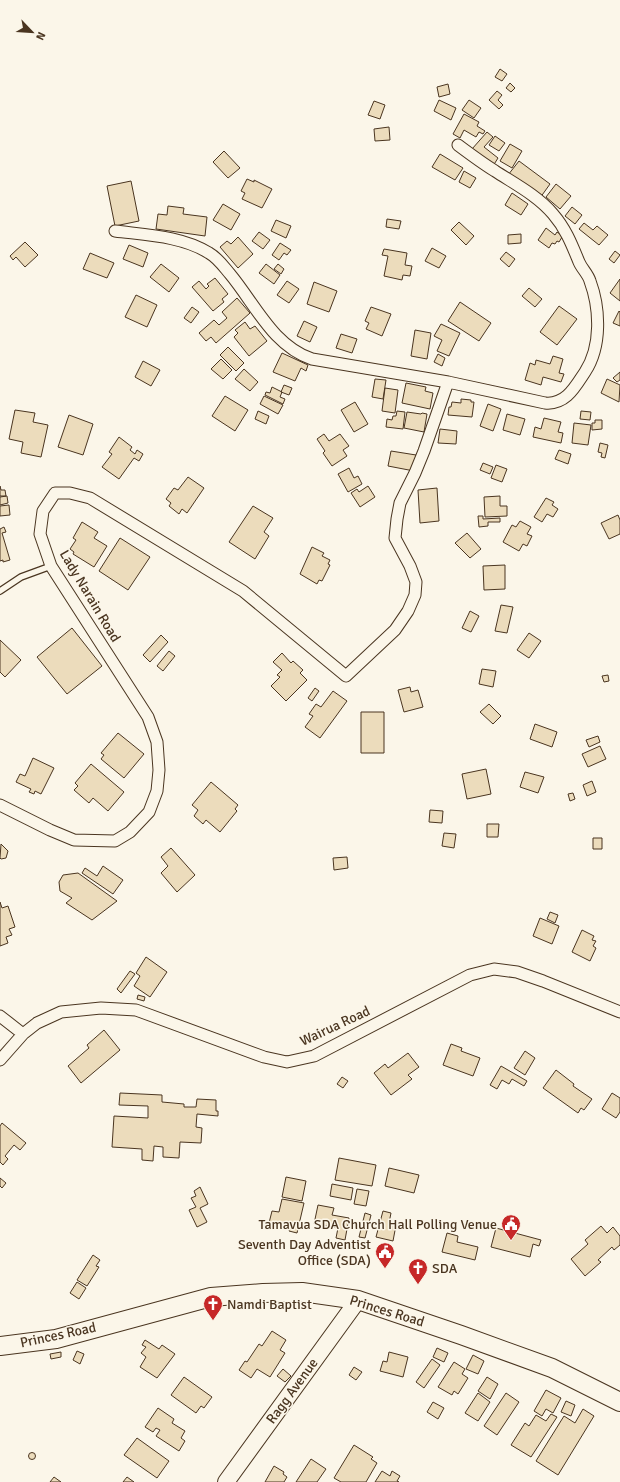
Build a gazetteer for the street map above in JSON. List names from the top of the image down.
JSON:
{
  "streets": {
    "main road": ["Princes Road", "Ragg Avenue"],
    "street": ["Lady Narain Road", "Wairua Road"]
  },
  "crossings": [
    ["Princes Road", "Ragg Avenue"]
  ],
  "places": {
    "public building": ["Tamavua SDA Church Hall Polling Venue", "Seventh Day Adventist Office (SDA)"],
    "church": ["SDA", "Namdi Baptist"]
  },
  "north": "bottom right"
}
